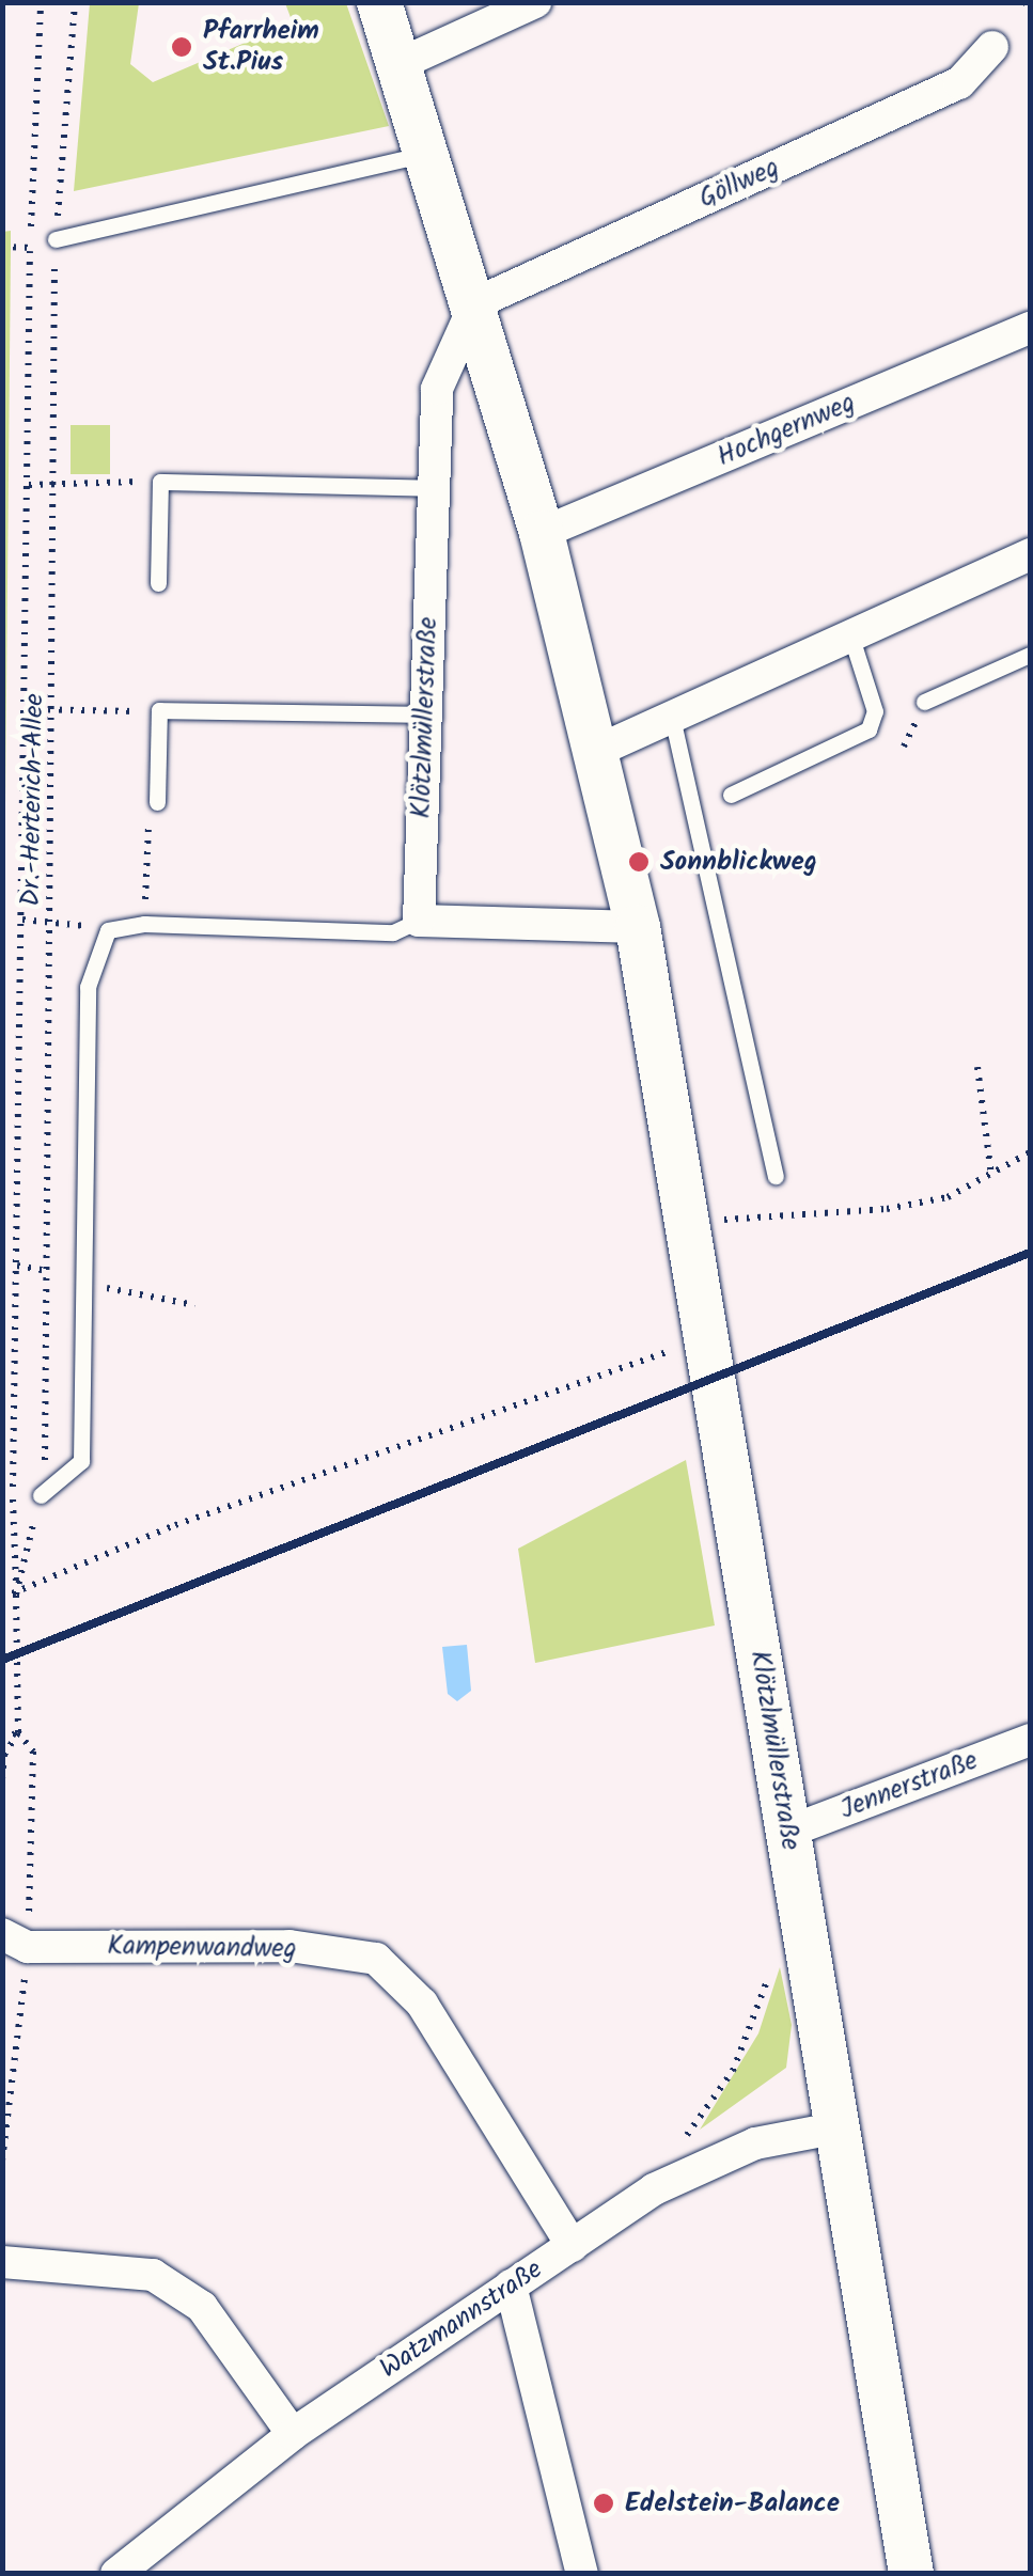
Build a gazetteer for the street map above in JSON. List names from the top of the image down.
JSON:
{
  "streets": {
    "street": [
      "Göllweg",
      "Hochgernweg",
      "Klötzlmüllerstraße",
      "Jennerstraße",
      "Kampenwandweg",
      "Watzmannstraße"
    ],
    "path": ["Dr.-Herterich-Allee"]
  },
  "crossings": [
    ["Göllweg", "Klötzlmüllerstraße"],
    ["Hochgernweg", "Klötzlmüllerstraße"],
    ["Klötzlmüllerstraße", "Jennerstraße"],
    ["Klötzlmüllerstraße", "Watzmannstraße"],
    ["Kampenwandweg", "Watzmannstraße"]
  ],
  "places": ["Pfarrheim St.Pius", "Sonnblickweg", "Edelstein-Balance"]
}
